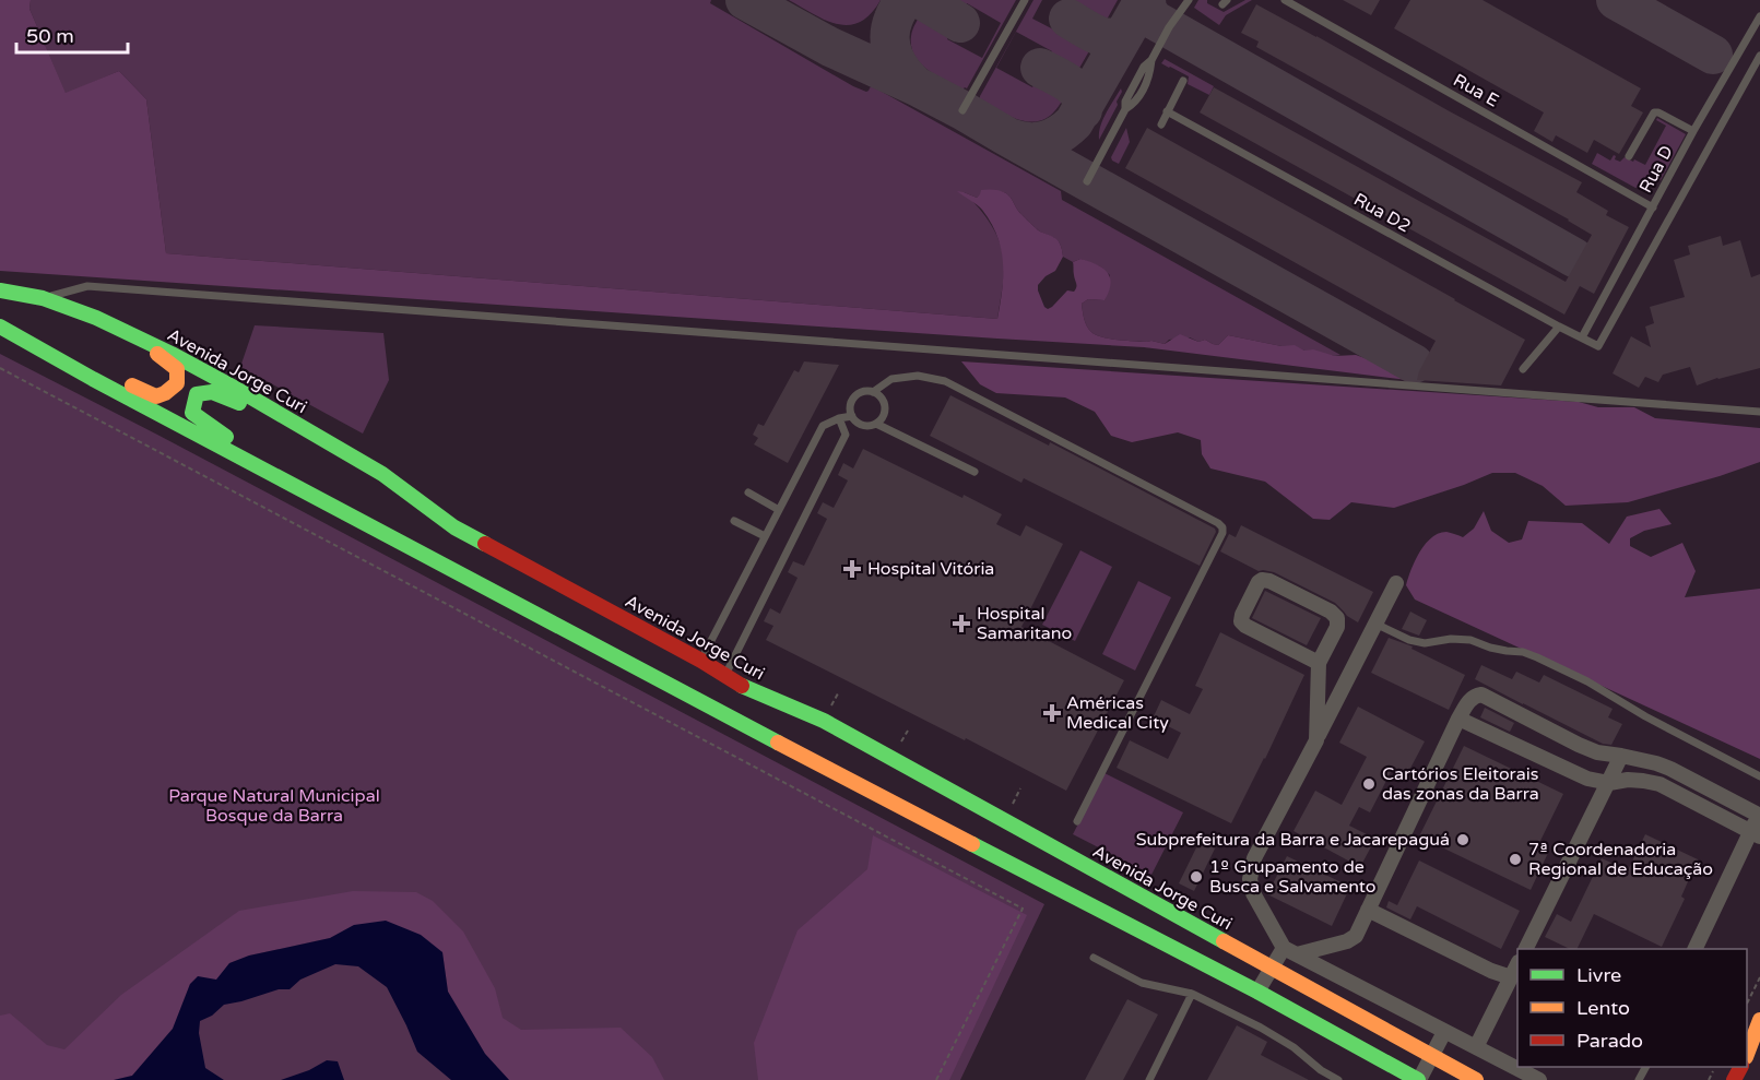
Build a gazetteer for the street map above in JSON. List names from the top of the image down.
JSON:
{
  "streets": {
    "main road": ["Avenida Jorge Curi"],
    "lane": ["Rua E", "Rua D", "Rua D2"]
  },
  "crossings": [
    ["Rua E", "Rua D"],
    ["Rua D", "Rua D2"]
  ],
  "parks": ["Parque Natural Municipal Bosque da Barra"],
  "places": {
    "health": ["Hospital Vitória", "Hospital Samaritano", "Américas Medical City"],
    "other": [
      "Cartórios Eleitorais das zonas da Barra",
      "Subprefeitura da Barra e Jacarepaguá",
      "7ª Coordenadoria Regional de Educação",
      "1º Grupamento de Busca e Salvamento"
    ]
  },
  "legend": ["Livre", "Lento", "Parado"],
  "scale_bar": "50 m"
}
